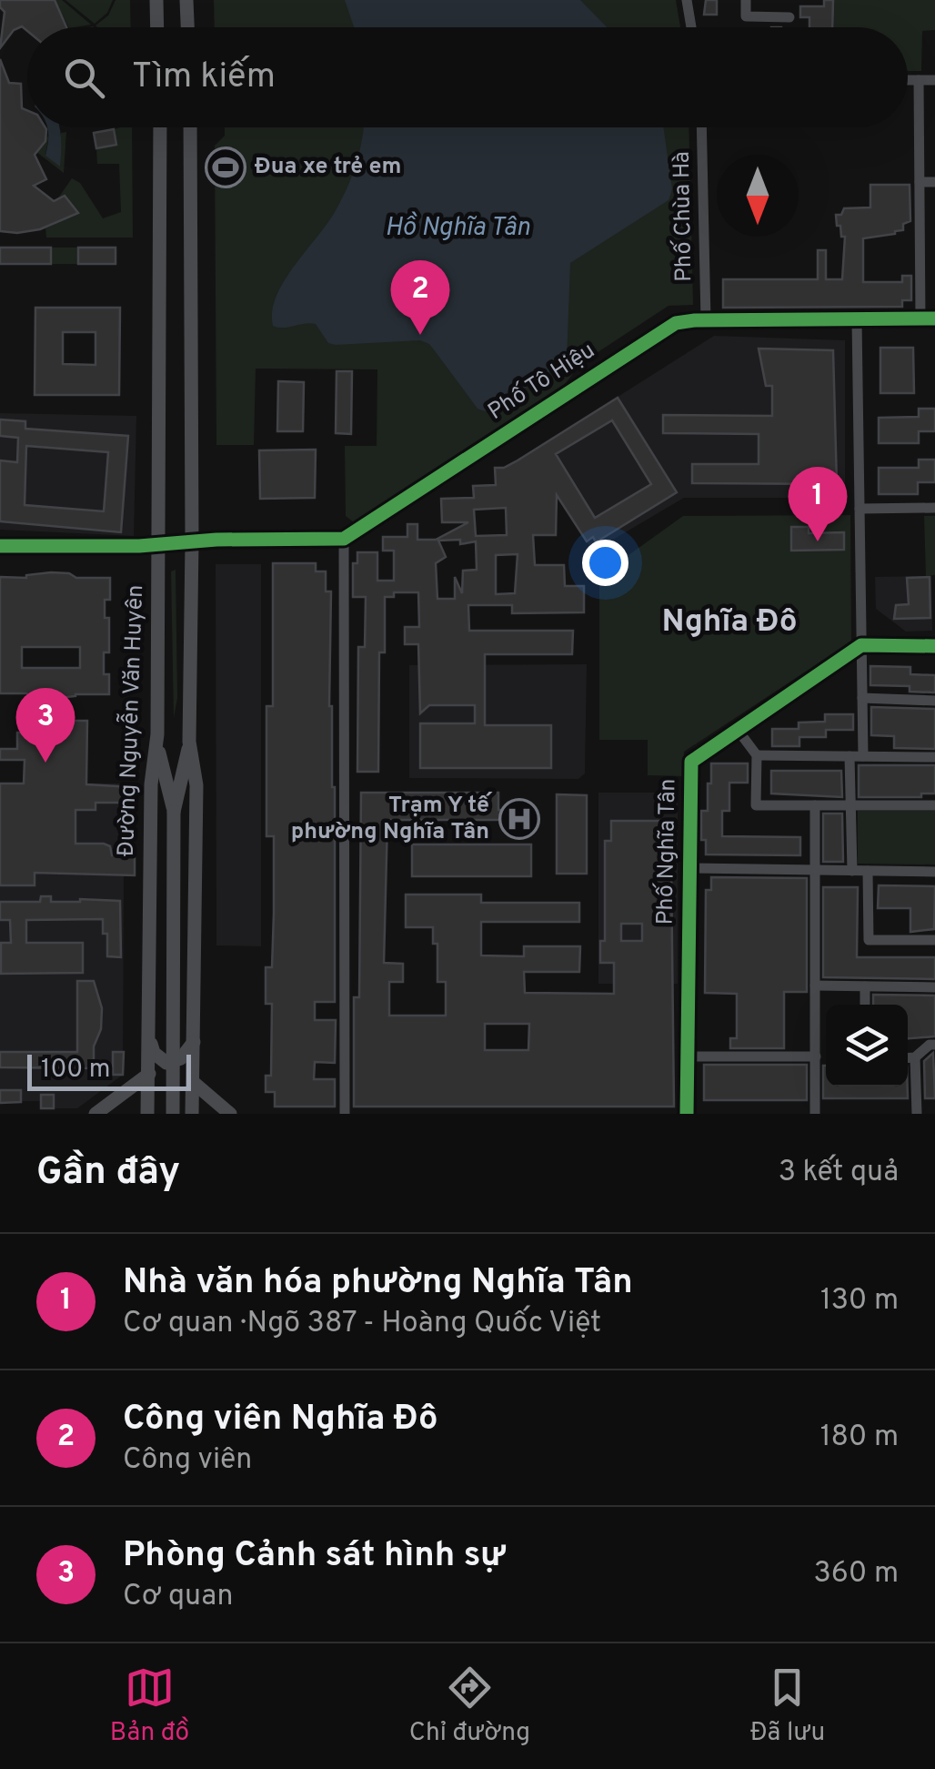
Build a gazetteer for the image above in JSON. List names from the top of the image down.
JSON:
{
  "streets": {
    "main road": ["Đường Nguyễn Văn Huyên"],
    "street": ["Phố Chùa Hà", "Phố Tô Hiệu", "Phố Nghĩa Tân"]
  },
  "crossings": [
    ["Phố Chùa Hà", "Phố Tô Hiệu"]
  ],
  "districts": ["Nghĩa Đô"],
  "water": ["Hồ Nghĩa Tân"],
  "places": {
    "sports": ["Đua xe trẻ em"],
    "hospital": ["Trạm Y tế phường Nghĩa Tân"]
  },
  "scale_bar": "100 m",
  "north": "bottom",
  "page": {
    "search": "Tìm kiếm",
    "pins": ["2", "1", "3"],
    "scale": "100 m",
    "heading": ["Gần đây", "3 kết quả"],
    "list": [
      {
        "mark": "1",
        "name": "Nhà văn hóa phường Nghĩa Tân",
        "note": "Cơ quan · Ngõ 387 - Hoàng Quốc Việt",
        "value": "130 m"
      },
      {
        "mark": "2",
        "name": "Công viên Nghĩa Đô",
        "note": "Công viên",
        "value": "180 m"
      },
      {
        "mark": "3",
        "name": "Phòng Cảnh sát hình sự",
        "note": "Cơ quan",
        "value": "360 m"
      }
    ],
    "nav": ["Bản đồ", "Chỉ đường", "Đã lưu"]
  }
}
